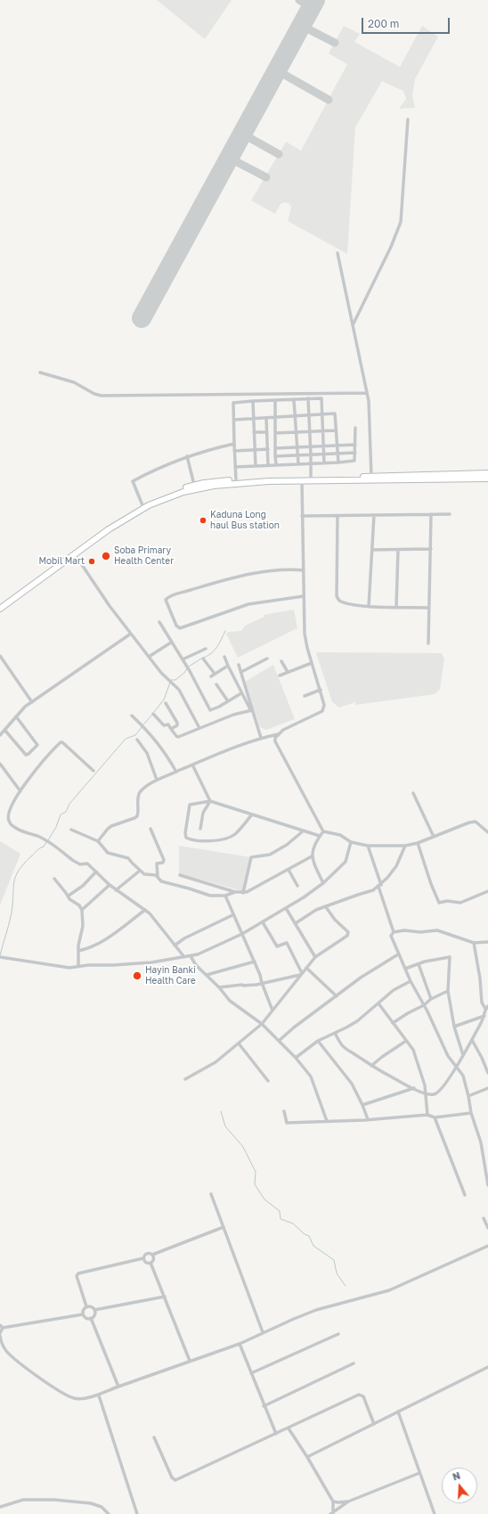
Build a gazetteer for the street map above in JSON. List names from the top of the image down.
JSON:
{
  "places": [
    "Kaduna Long haul Bus station",
    "Soba Primary Health Center",
    "Mobil Mart",
    "Hayin Banki Health Care"
  ],
  "scale_bar": "200 m",
  "north": "top"
}
